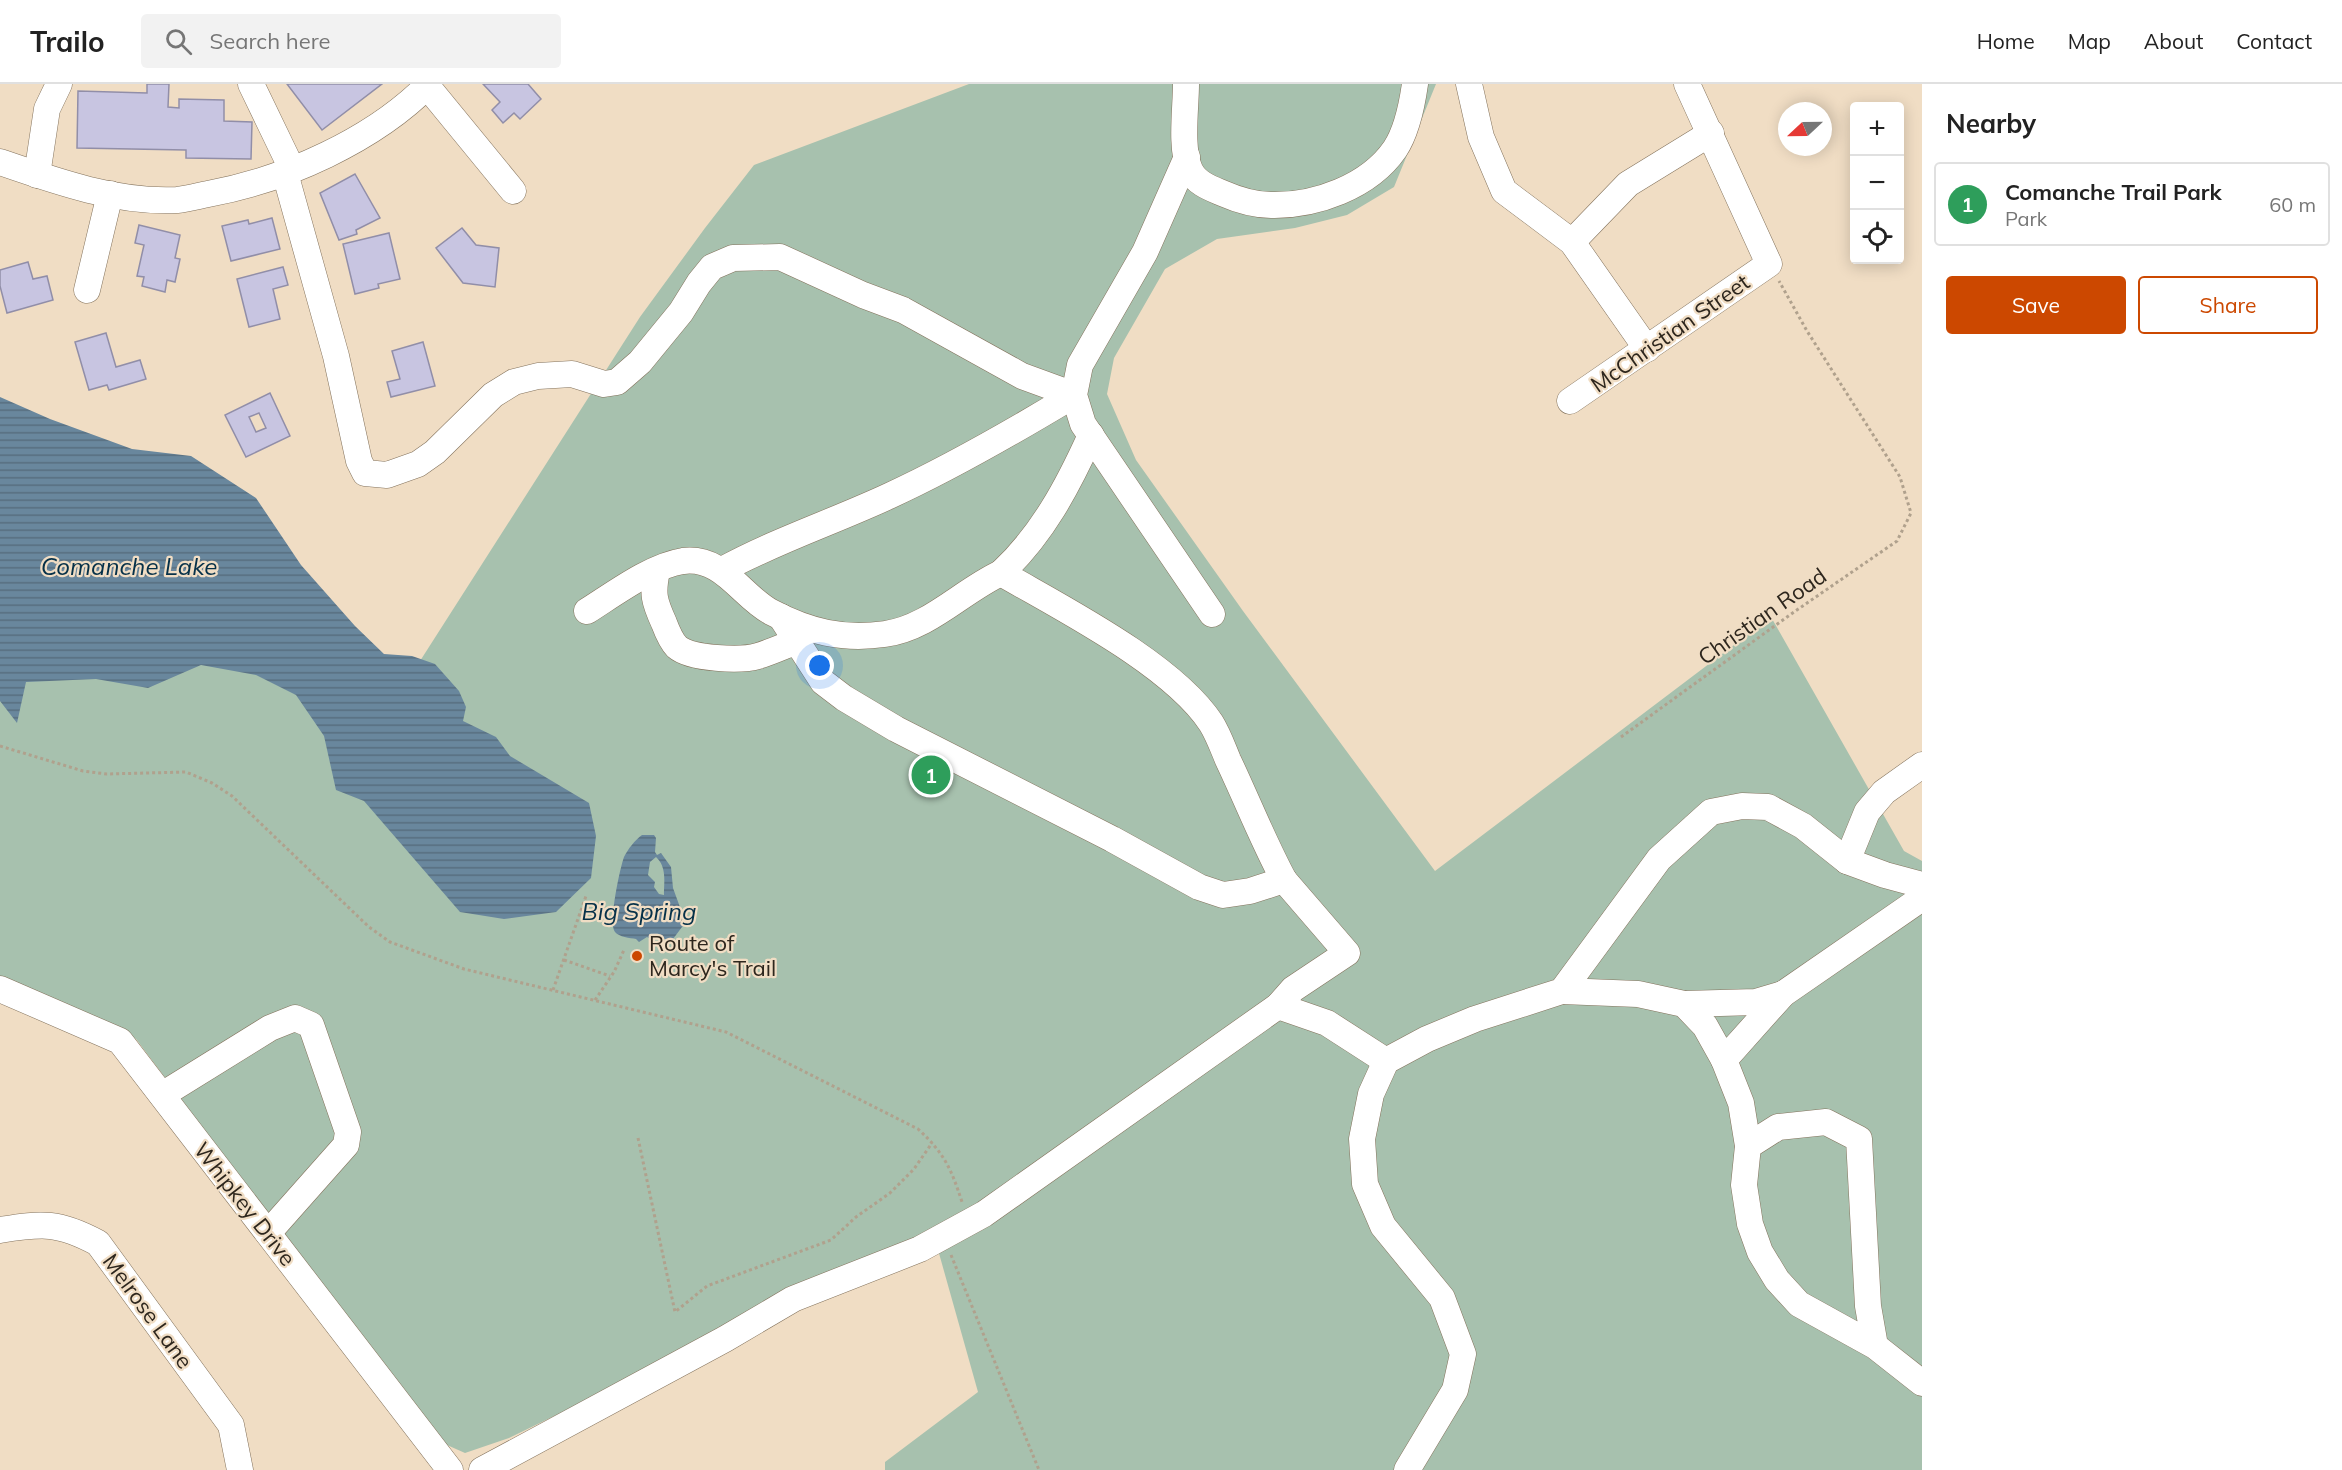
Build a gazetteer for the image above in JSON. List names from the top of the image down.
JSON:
{
  "streets": {
    "street": ["McChristian Street", "Whipkey Drive", "Melrose Lane"],
    "path": ["Christian Road"]
  },
  "crossings": [
    ["McChristian Street", "Christian Road"]
  ],
  "water": ["Comanche Lake", "Big Spring"],
  "places": ["Route of Marcy's Trail"],
  "north": "left",
  "page": {
    "header": "Trailo",
    "search": "Search here",
    "nav": [
      "Home",
      "Map",
      "About",
      "Contact"
    ],
    "heading": "Nearby",
    "map_buttons": ["+", "−"],
    "list": [
      {
        "mark": "1",
        "name": "Comanche Trail Park",
        "note": "Park",
        "value": "60 m"
      }
    ],
    "buttons": ["Save", "Share"],
    "pins": "1"
  }
}
